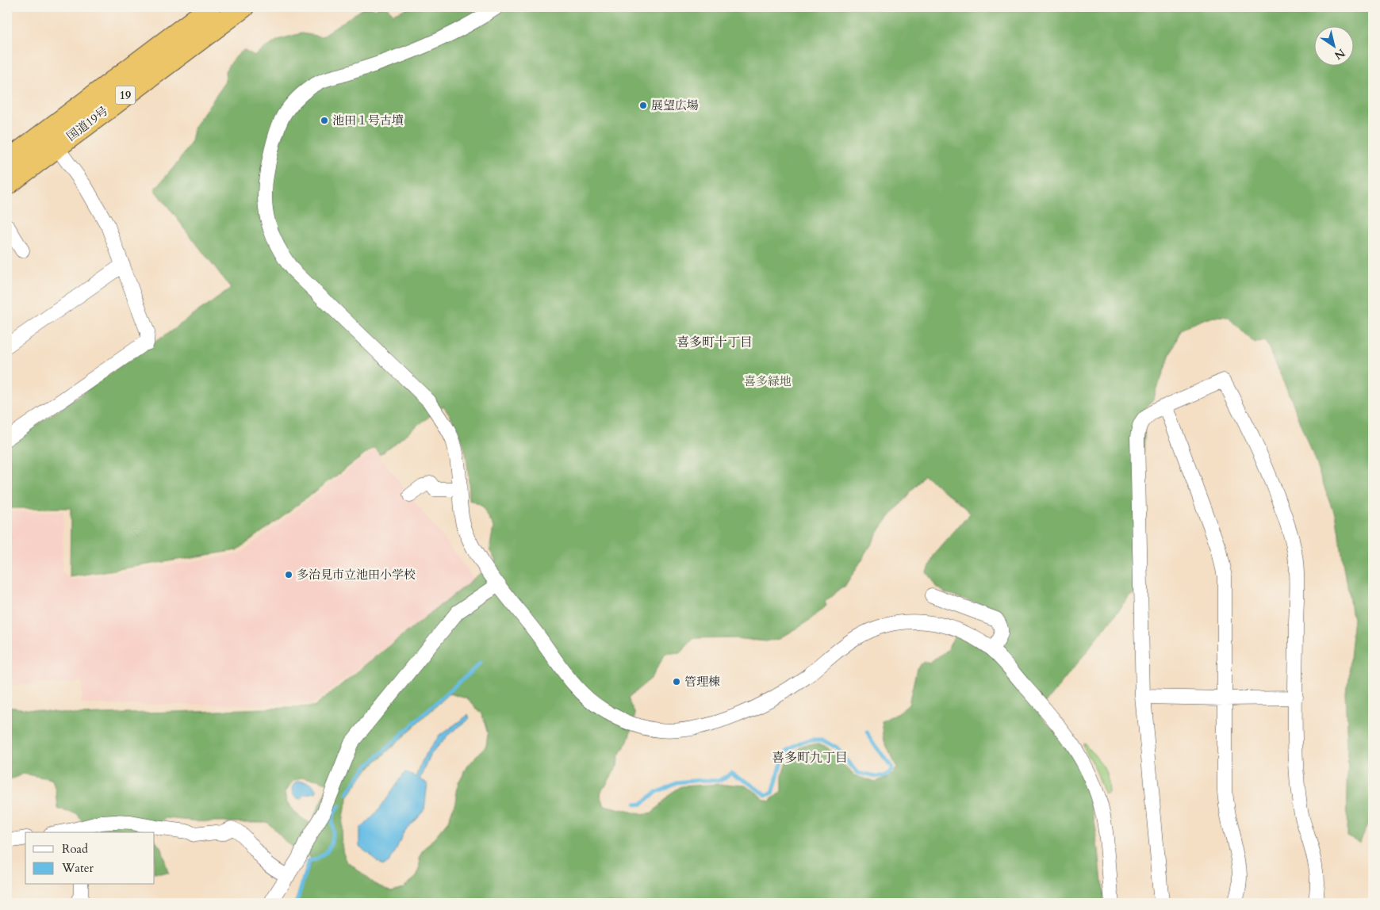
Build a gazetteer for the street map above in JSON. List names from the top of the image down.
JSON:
{
  "streets": {
    "highway": ["19", "国道19号"]
  },
  "districts": ["喜多町十丁目", "喜多町九丁目"],
  "parks": ["喜多緑地"],
  "places": [
    "展望広場",
    "池田１号古墳",
    "多治見市立池田小学校",
    "管理棟"
  ],
  "legend": ["Road", "Water"],
  "north": "bottom right"
}
